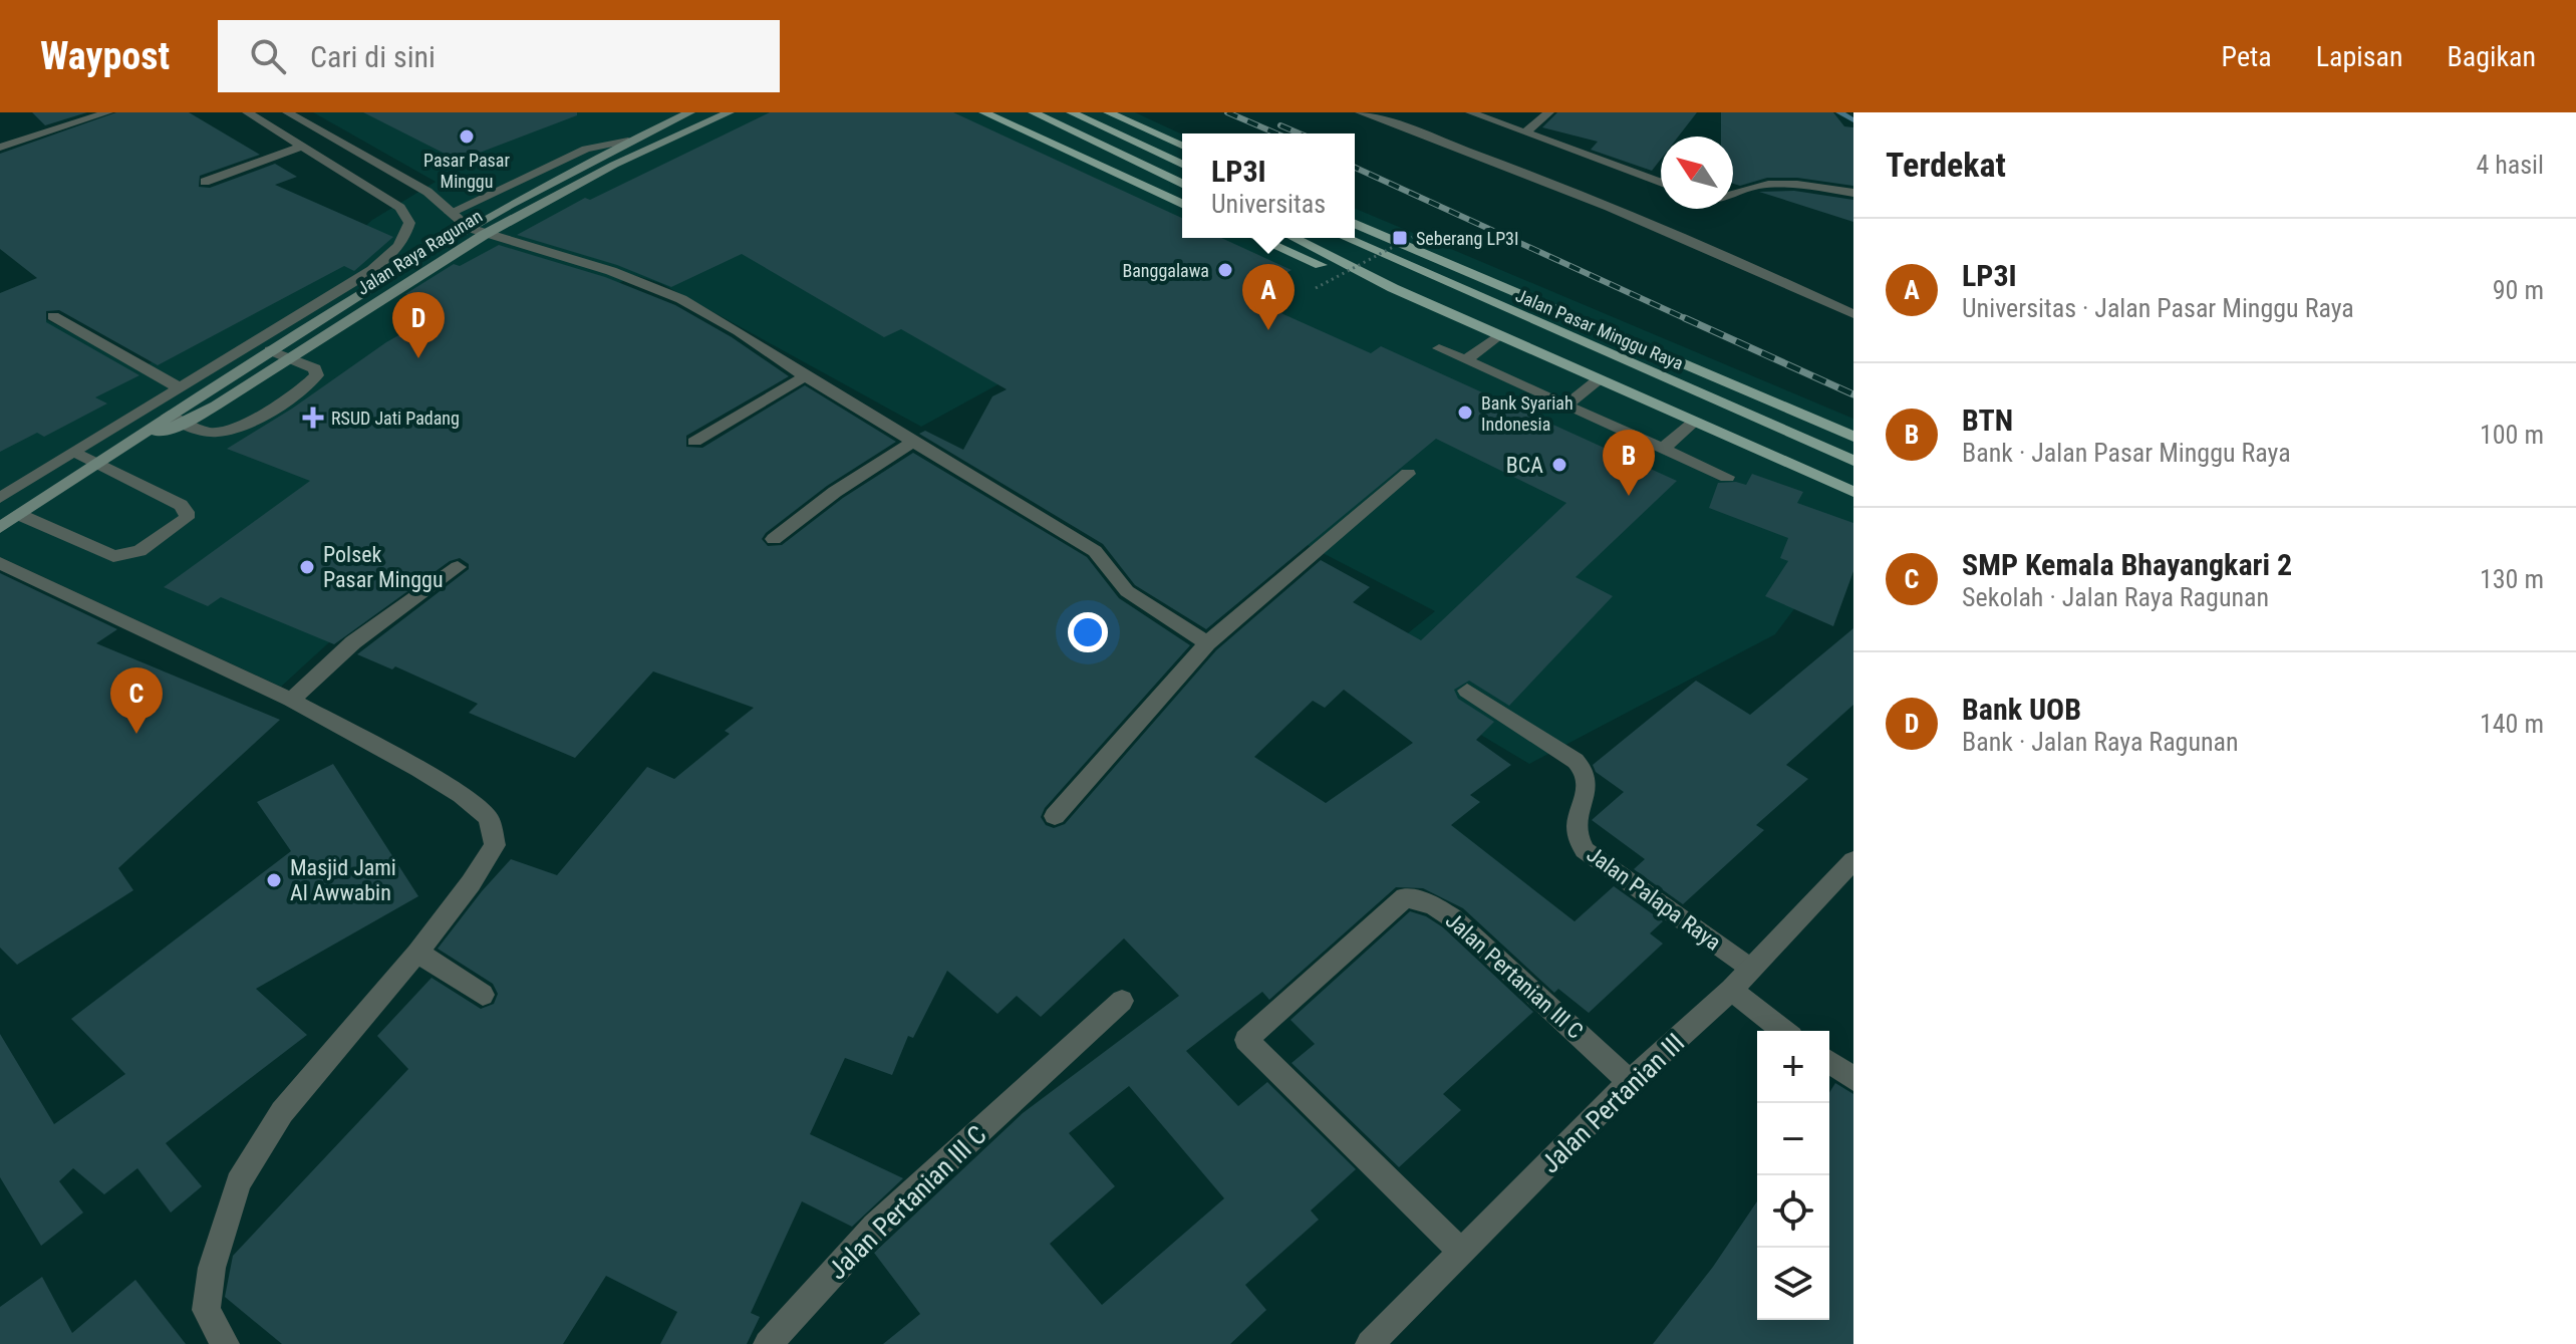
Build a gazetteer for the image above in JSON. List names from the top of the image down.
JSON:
{
  "streets": {
    "main road": ["Jalan Raya Ragunan", "Jalan Pasar Minggu Raya"],
    "street": ["Jalan Palapa Raya", "Jalan Pertanian III C", "Jalan Pertanian III"]
  },
  "crossings": [
    ["Jalan Palapa Raya", "Jalan Pertanian III"],
    ["Jalan Pertanian III C", "Jalan Pertanian III"]
  ],
  "places": {
    "other": [
      "Pasar Pasar Minggu",
      "Banggalawa",
      "Bank Syariah Indonesia",
      "BCA",
      "Polsek Pasar Minggu",
      "Masjid Jami Al Awwabin"
    ],
    "transit": ["Seberang LP3I"],
    "health": ["RSUD Jati Padang"]
  },
  "north": "top left",
  "page": {
    "header": "Waypost",
    "search": "Cari di sini",
    "nav": ["Peta", "Lapisan", "Bagikan"],
    "heading": ["Terdekat", "4 hasil"],
    "popup": ["LP3I", "Universitas"],
    "list": [
      {
        "mark": "A",
        "name": "LP3I",
        "note": "Universitas · Jalan Pasar Minggu Raya",
        "value": "90 m"
      },
      {
        "mark": "B",
        "name": "BTN",
        "note": "Bank · Jalan Pasar Minggu Raya",
        "value": "100 m"
      },
      {
        "mark": "C",
        "name": "SMP Kemala Bhayangkari 2",
        "note": "Sekolah · Jalan Raya Ragunan",
        "value": "130 m"
      },
      {
        "mark": "D",
        "name": "Bank UOB",
        "note": "Bank · Jalan Raya Ragunan",
        "value": "140 m"
      }
    ],
    "pins": [
      "A",
      "D",
      "B",
      "C"
    ],
    "map_buttons": ["+", "−"]
  }
}
